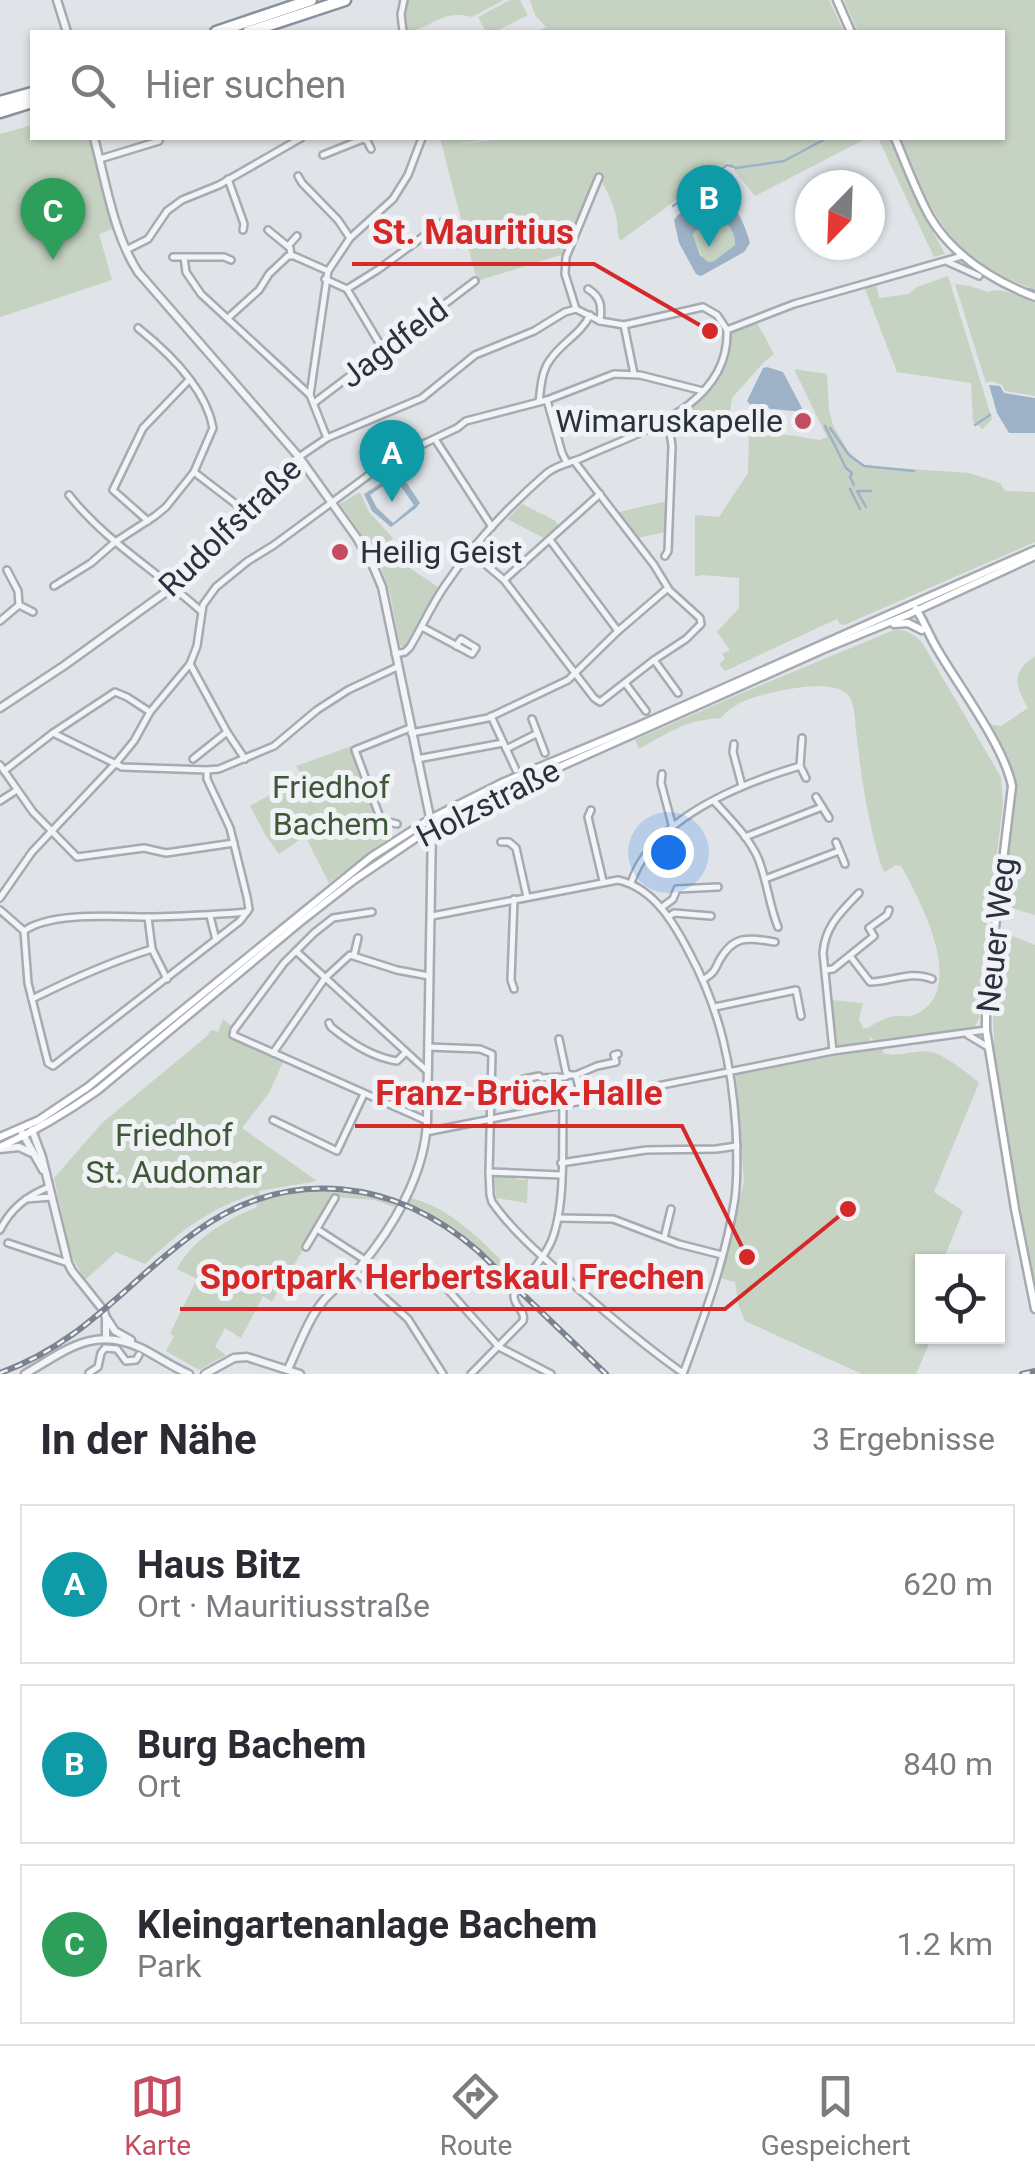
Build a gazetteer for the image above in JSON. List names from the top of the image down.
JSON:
{
  "streets": {
    "main road": ["Holzstraße", "Neuer Weg"],
    "street": ["Jagdfeld", "Rudolfstraße"]
  },
  "crossings": [
    ["Holzstraße", "Neuer Weg"]
  ],
  "parks": ["Friedhof Bachem", "Friedhof St. Audomar"],
  "places": [
    "St. Mauritius",
    "Wimaruskapelle",
    "Heilig Geist",
    "Sportpark Herbertskaul Frechen",
    "Franz-Brück-Halle"
  ],
  "north": "bottom left",
  "page": {
    "search": "Hier suchen",
    "pins": ["B", "C", "A"],
    "heading": ["In der Nähe", "3 Ergebnisse"],
    "list": [
      {
        "mark": "A",
        "name": "Haus Bitz",
        "note": "Ort · Mauritiusstraße",
        "value": "620 m"
      },
      {
        "mark": "B",
        "name": "Burg Bachem",
        "note": "Ort",
        "value": "840 m"
      },
      {
        "mark": "C",
        "name": "Kleingartenanlage Bachem",
        "note": "Park",
        "value": "1.2 km"
      }
    ],
    "nav": ["Karte", "Route", "Gespeichert"]
  }
}
